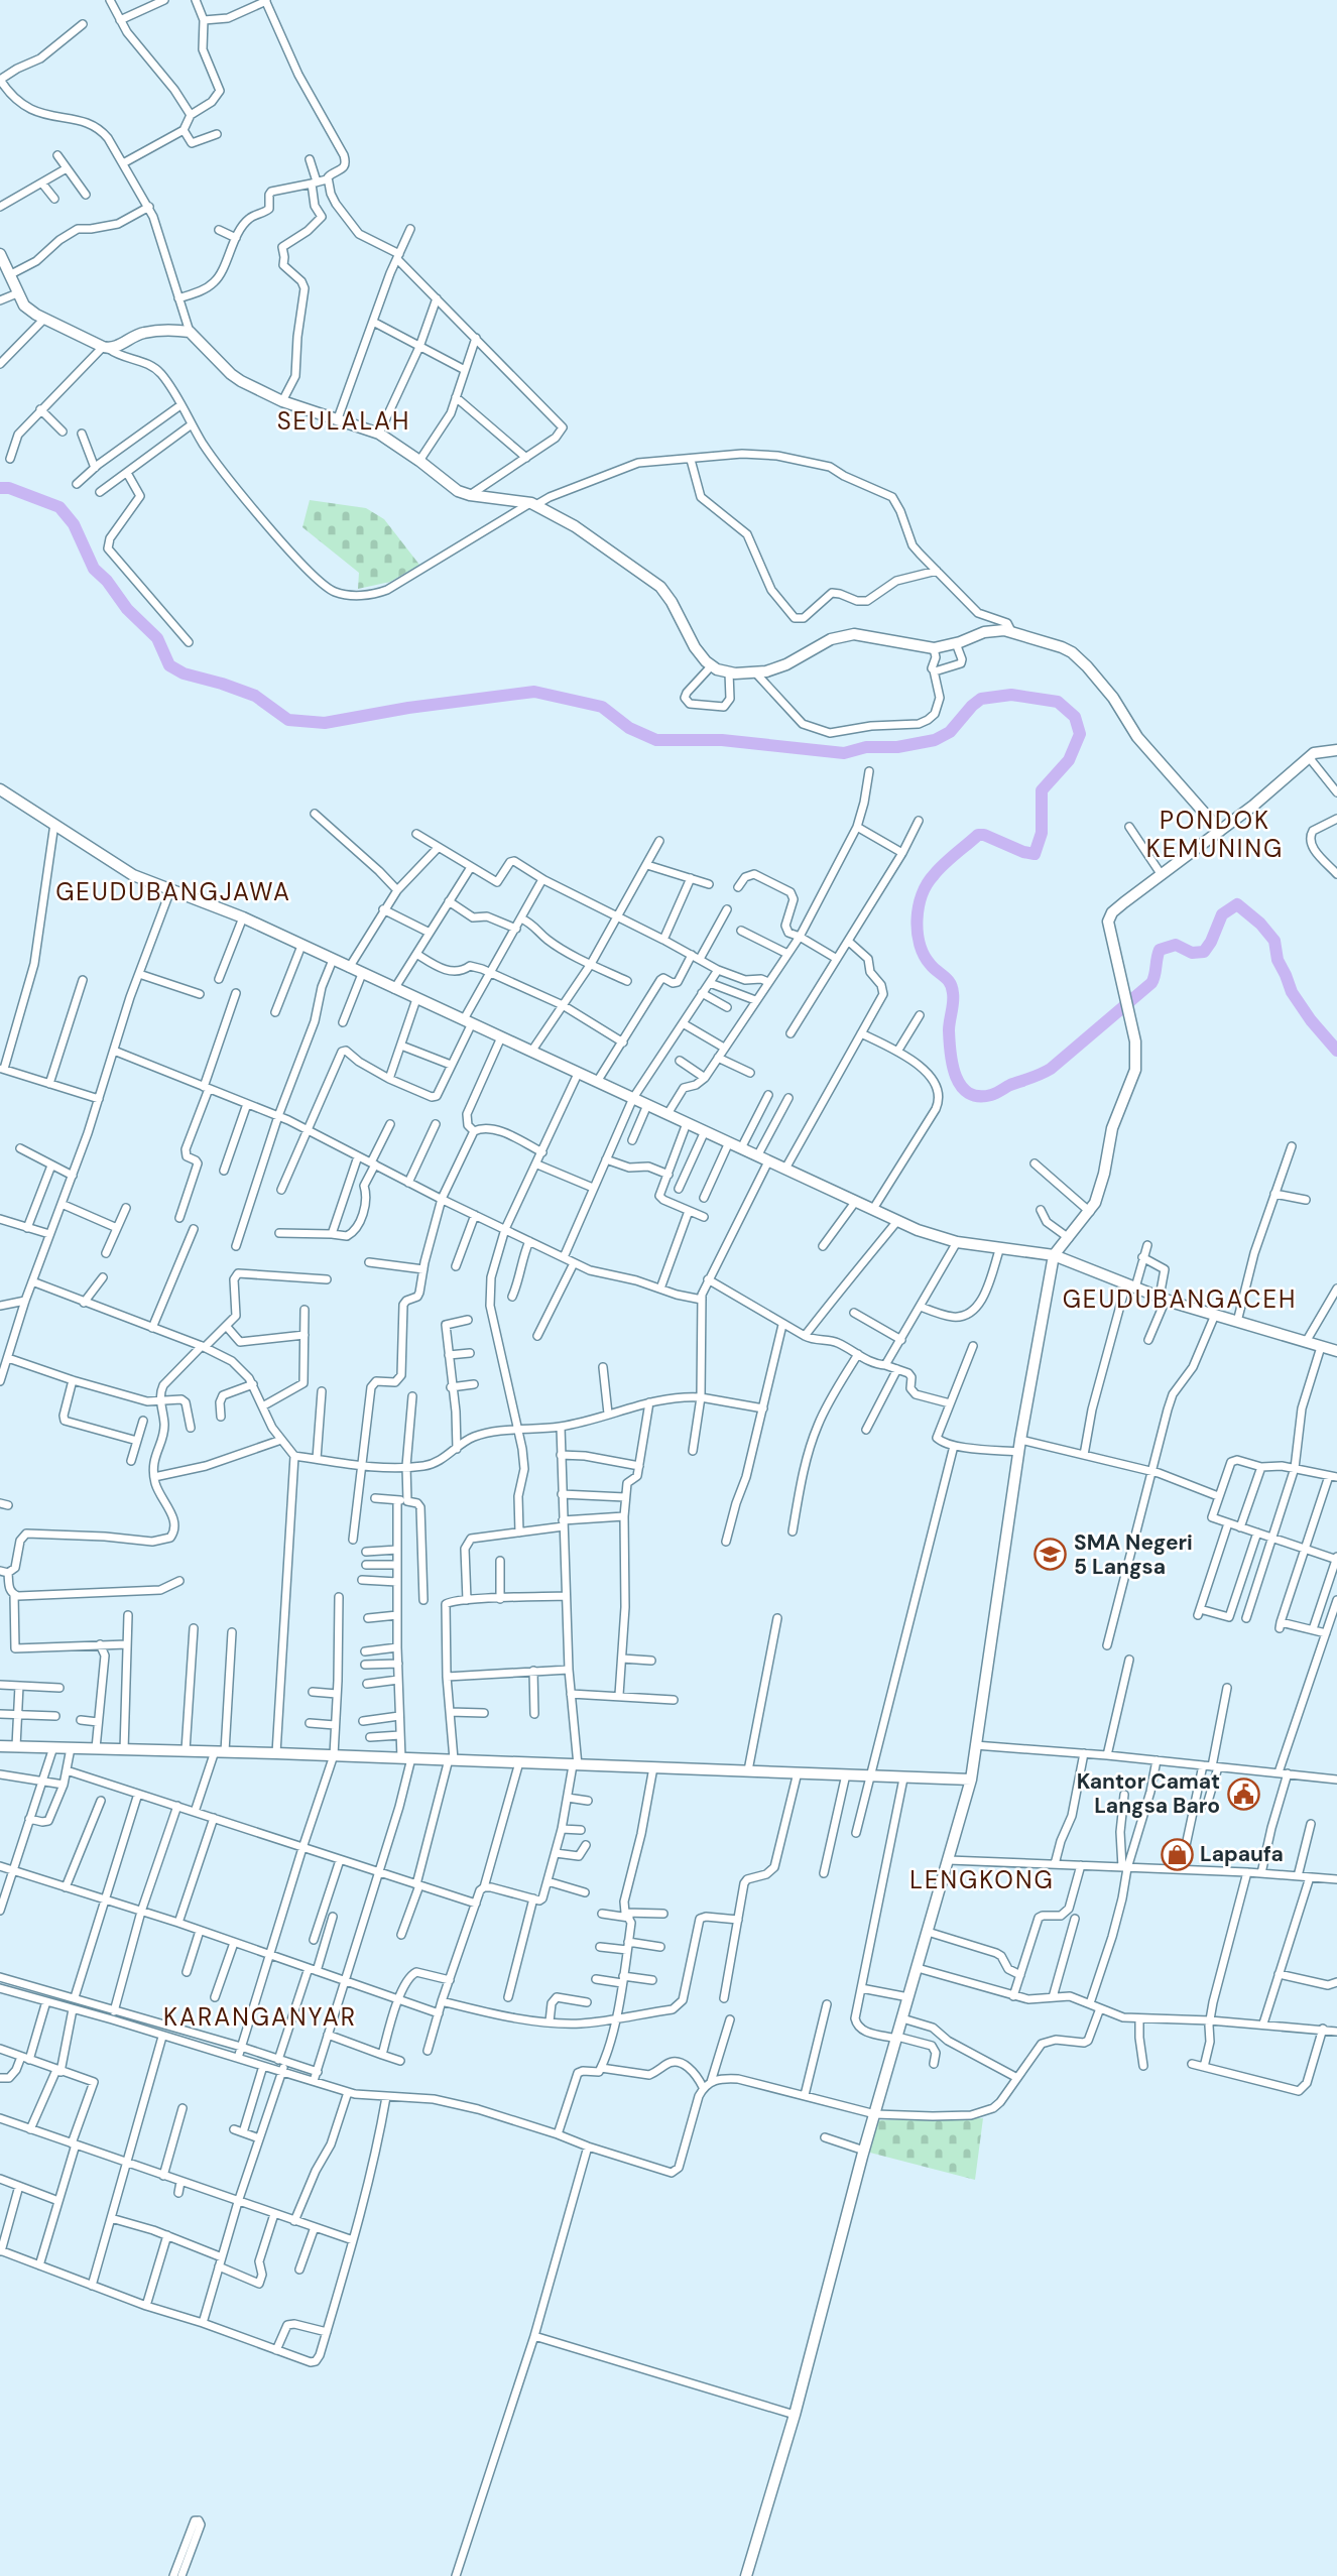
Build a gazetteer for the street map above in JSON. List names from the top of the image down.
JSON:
{
  "districts": [
    "SEULALAH",
    "PONDOK KEMUNING",
    "GEUDUBANGJAWA",
    "GEUDUBANGACEH",
    "LENGKONG",
    "KARANGANYAR"
  ],
  "places": {
    "school or university": ["SMA Negeri 5 Langsa"],
    "public building": ["Kantor Camat Langsa Baro"],
    "shop": ["Lapaufa"]
  }
}
